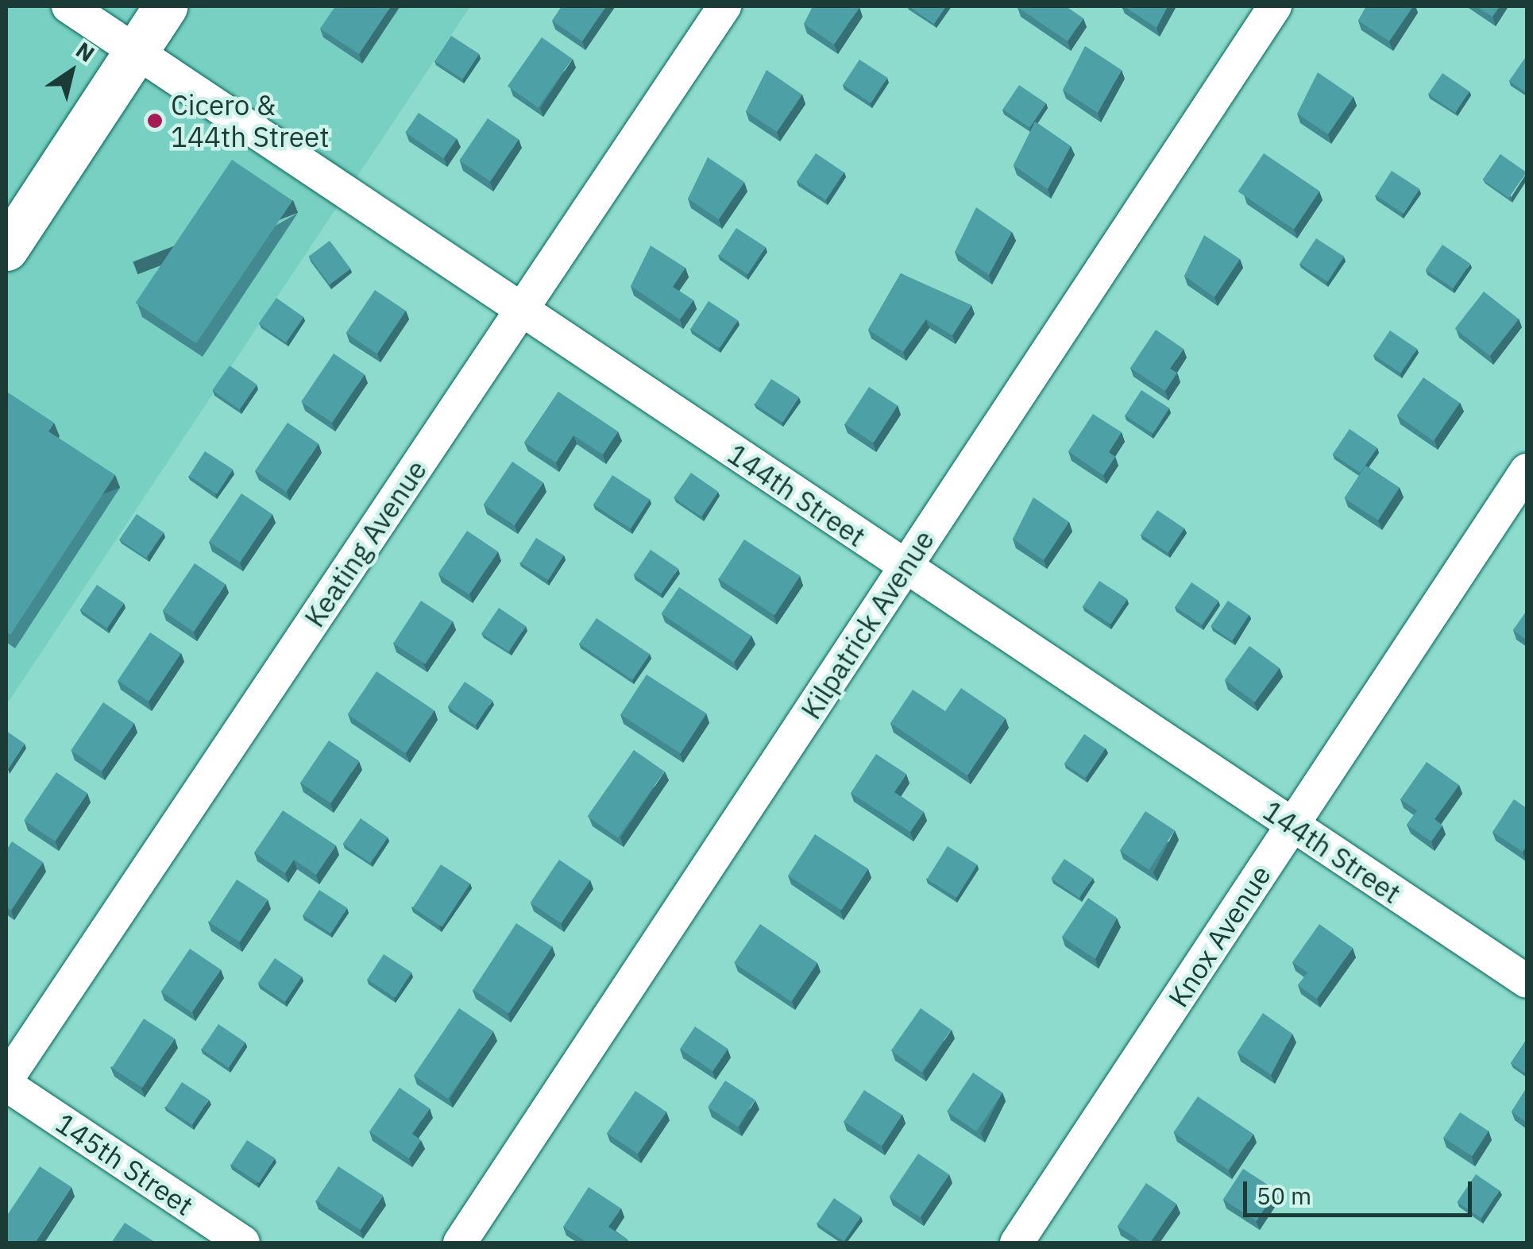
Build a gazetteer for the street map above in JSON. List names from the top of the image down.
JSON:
{
  "streets": {
    "street": [
      "144th Street",
      "Keating Avenue",
      "Kilpatrick Avenue",
      "Knox Avenue",
      "145th Street"
    ]
  },
  "crossings": [
    ["144th Street", "Keating Avenue"],
    ["144th Street", "Kilpatrick Avenue"],
    ["144th Street", "Knox Avenue"],
    ["Keating Avenue", "145th Street"]
  ],
  "places": ["Cicero & 144th Street"],
  "scale_bar": "50 m",
  "north": "top right"
}
